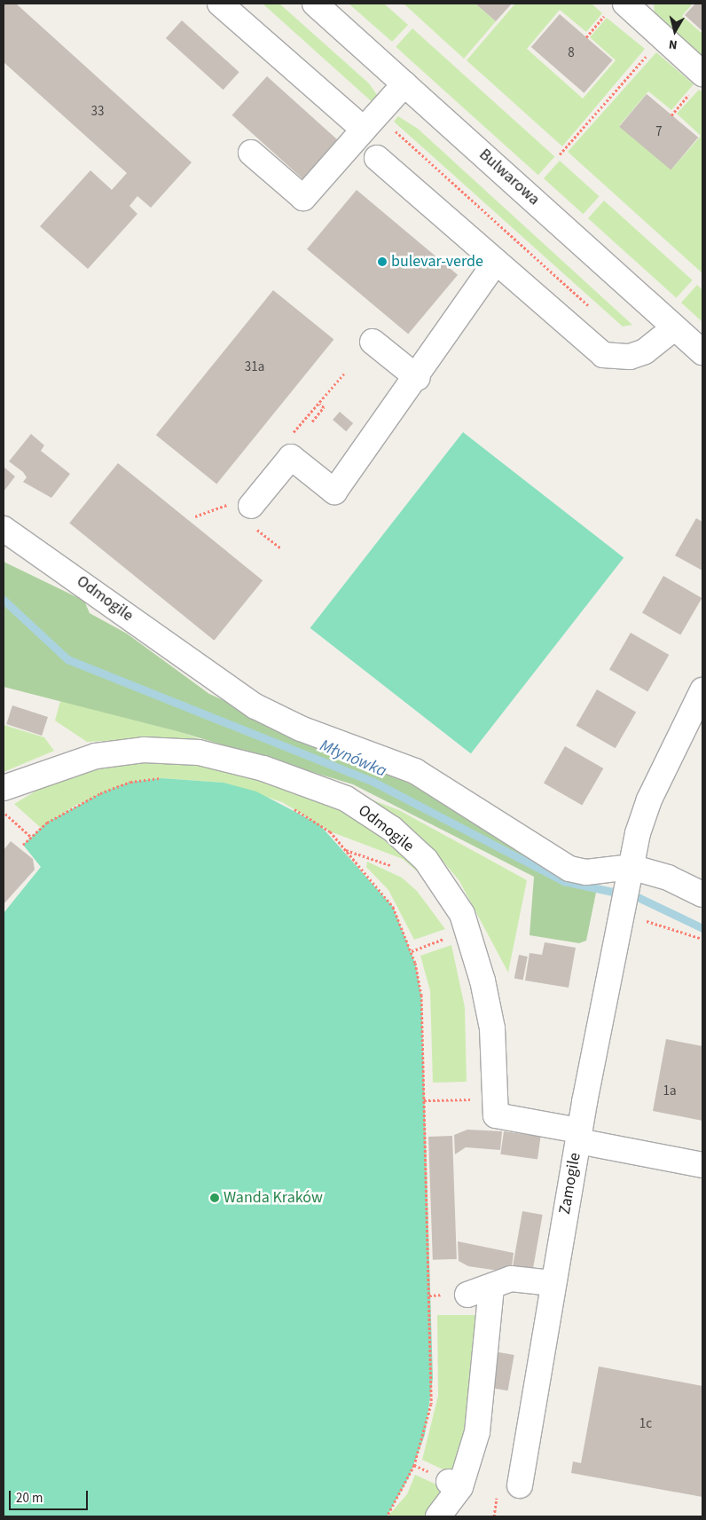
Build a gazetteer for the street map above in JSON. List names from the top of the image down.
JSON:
{
  "streets": {
    "street": ["Bulwarowa", "Odmogile", "Zamogile"]
  },
  "crossings": [
    ["Odmogile", "Zamogile"]
  ],
  "water": ["Młynówka"],
  "places": ["bulevar-verde", "Wanda Kraków"],
  "house_numbers": [
    "8",
    "33",
    "7",
    "31a",
    "1a",
    "1c"
  ],
  "scale_bar": "20 m",
  "north": "bottom"
}
